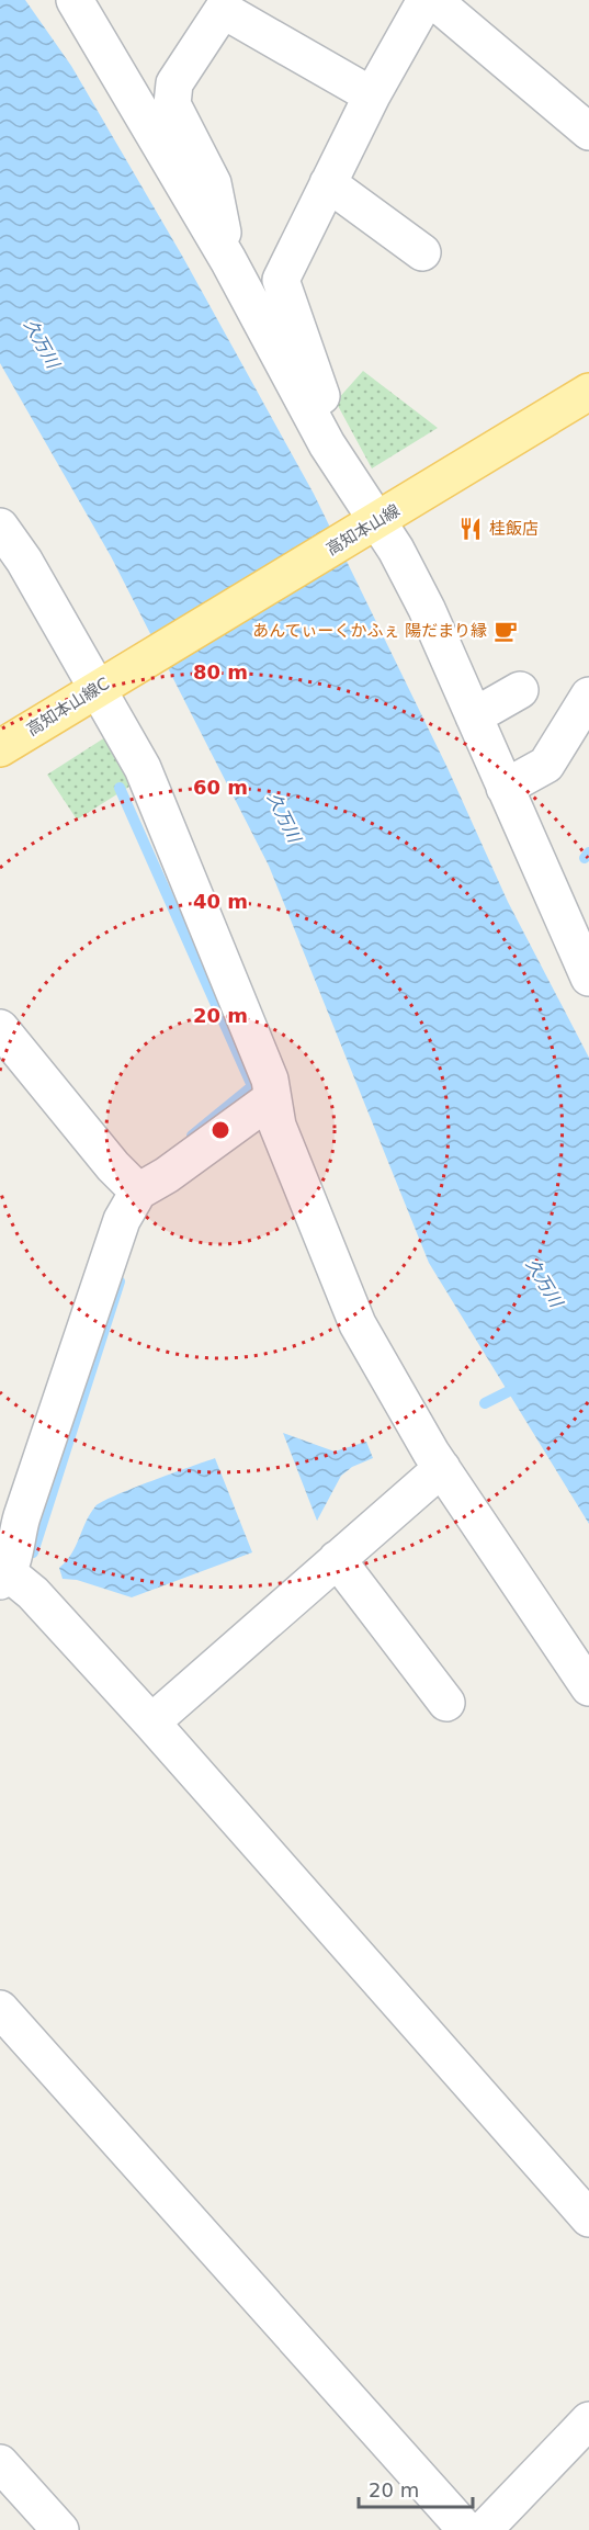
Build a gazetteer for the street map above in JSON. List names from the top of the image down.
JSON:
{
  "streets": {
    "main road": ["高知本山線", "高知本山線C"]
  },
  "crossings": [
    ["高知本山線", "高知本山線C"]
  ],
  "water": ["久万川"],
  "places": {
    "restaurant": ["桂飯店"],
    "cafe": ["あんてぃーくかふぇ 陽だまり縁"]
  },
  "scale_bar": "20 m",
  "rings": [
    "80 m",
    "60 m",
    "40 m",
    "20 m"
  ]
}
